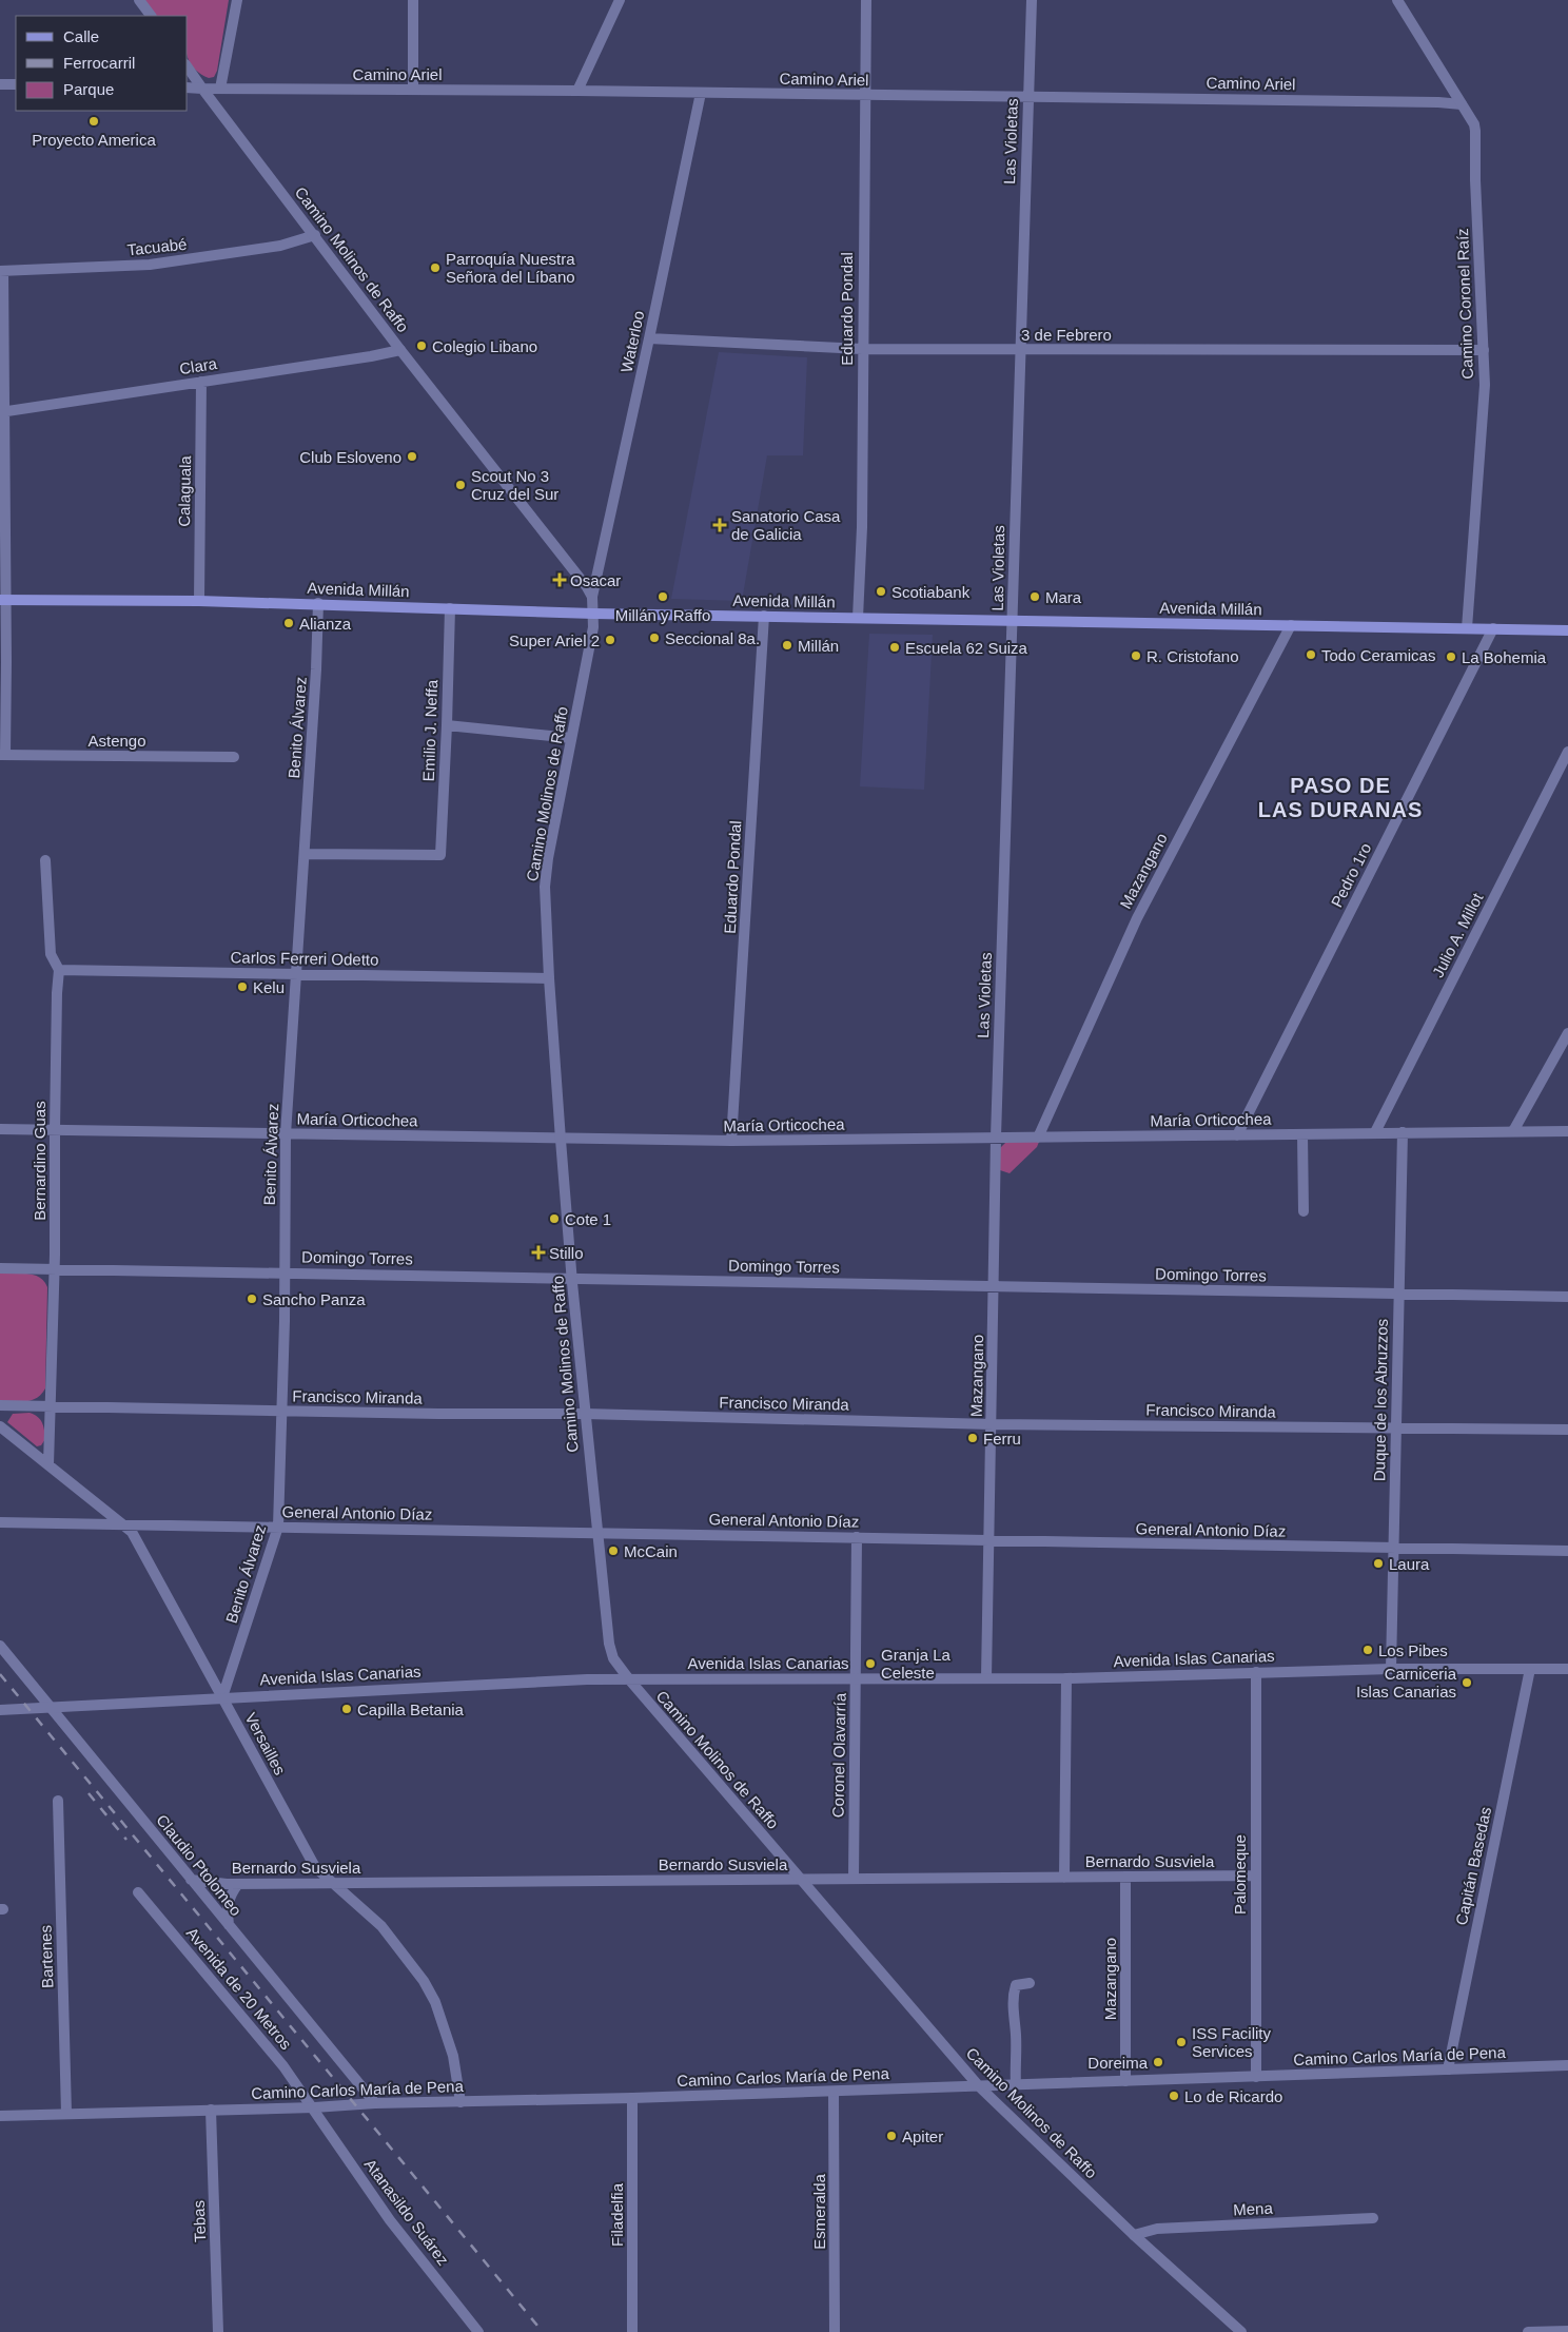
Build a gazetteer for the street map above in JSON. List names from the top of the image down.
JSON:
{
  "streets": {
    "main road": ["Avenida Millán"],
    "street": [
      "Camino Ariel",
      "Las Violetas",
      "Tacuabé",
      "Camino Molinos de Raffo",
      "Camino Coronel Raíz",
      "Eduardo Pondal",
      "3 de Febrero",
      "Waterloo",
      "Clara",
      "Calaguala",
      "Benito Álvarez",
      "Emilio J. Neffa",
      "Astengo",
      "Mazangano",
      "Pedro 1ro",
      "Julio A. Millot",
      "Carlos Ferreri Odetto",
      "María Orticochea",
      "Bernardino Guas",
      "Domingo Torres",
      "Francisco Miranda",
      "Duque de los Abruzzos",
      "General Antonio Díaz",
      "Avenida Islas Canarias",
      "Versailles",
      "Coronel Olavarría",
      "Bernardo Susviela",
      "Claudio Ptolomeo",
      "Capitán Basedas",
      "Palomeque",
      "Bartenes",
      "Avenida de 20 Metros",
      "Camino Carlos María de Pena",
      "Mena",
      "Atanasildo Suárez",
      "Esmeralda",
      "Filadelfia",
      "Tebas"
    ]
  },
  "crossings": [
    ["Camino Ariel", "Las Violetas"],
    ["Camino Ariel", "Camino Molinos de Raffo"],
    ["Camino Ariel", "Camino Coronel Raíz"],
    ["Camino Ariel", "Eduardo Pondal"],
    ["Camino Ariel", "Waterloo"],
    ["Las Violetas", "3 de Febrero"],
    ["Las Violetas", "Avenida Millán"],
    ["Las Violetas", "Mazangano"],
    ["Las Violetas", "María Orticochea"],
    ["Tacuabé", "Camino Molinos de Raffo"],
    ["Camino Molinos de Raffo", "Waterloo"],
    ["Camino Molinos de Raffo", "Clara"],
    ["Camino Molinos de Raffo", "Avenida Millán"],
    ["Camino Molinos de Raffo", "Carlos Ferreri Odetto"],
    ["Camino Molinos de Raffo", "María Orticochea"],
    ["Camino Molinos de Raffo", "Domingo Torres"],
    ["Camino Molinos de Raffo", "Francisco Miranda"],
    ["Camino Molinos de Raffo", "General Antonio Díaz"],
    ["Camino Molinos de Raffo", "Avenida Islas Canarias"],
    ["Camino Molinos de Raffo", "Bernardo Susviela"],
    ["Camino Molinos de Raffo", "Camino Carlos María de Pena"],
    ["Camino Molinos de Raffo", "Mena"],
    ["Camino Coronel Raíz", "3 de Febrero"],
    ["Camino Coronel Raíz", "Avenida Millán"],
    ["Eduardo Pondal", "3 de Febrero"],
    ["Eduardo Pondal", "Avenida Millán"],
    ["Eduardo Pondal", "María Orticochea"],
    ["3 de Febrero", "Waterloo"],
    ["Clara", "Calaguala"],
    ["Calaguala", "Avenida Millán"],
    ["Avenida Millán", "Benito Álvarez"],
    ["Avenida Millán", "Emilio J. Neffa"],
    ["Avenida Millán", "Mazangano"],
    ["Avenida Millán", "Pedro 1ro"],
    ["Benito Álvarez", "Emilio J. Neffa"],
    ["Benito Álvarez", "Carlos Ferreri Odetto"],
    ["Benito Álvarez", "María Orticochea"],
    ["Benito Álvarez", "Domingo Torres"],
    ["Benito Álvarez", "Francisco Miranda"],
    ["Benito Álvarez", "General Antonio Díaz"],
    ["Benito Álvarez", "Avenida Islas Canarias"],
    ["Benito Álvarez", "Versailles"],
    ["Mazangano", "María Orticochea"],
    ["Mazangano", "Domingo Torres"],
    ["Mazangano", "Francisco Miranda"],
    ["Mazangano", "General Antonio Díaz"],
    ["Mazangano", "Avenida Islas Canarias"],
    ["Mazangano", "Bernardo Susviela"],
    ["Mazangano", "Camino Carlos María de Pena"],
    ["Pedro 1ro", "María Orticochea"],
    ["Julio A. Millot", "María Orticochea"],
    ["Carlos Ferreri Odetto", "Bernardino Guas"],
    ["María Orticochea", "Bernardino Guas"],
    ["María Orticochea", "Duque de los Abruzzos"],
    ["Bernardino Guas", "Domingo Torres"],
    ["Bernardino Guas", "Francisco Miranda"],
    ["Bernardino Guas", "Versailles"],
    ["Domingo Torres", "Duque de los Abruzzos"],
    ["Francisco Miranda", "Duque de los Abruzzos"],
    ["Duque de los Abruzzos", "General Antonio Díaz"],
    ["Duque de los Abruzzos", "Avenida Islas Canarias"],
    ["General Antonio Díaz", "Versailles"],
    ["General Antonio Díaz", "Coronel Olavarría"],
    ["Avenida Islas Canarias", "Versailles"],
    ["Avenida Islas Canarias", "Coronel Olavarría"],
    ["Avenida Islas Canarias", "Claudio Ptolomeo"],
    ["Avenida Islas Canarias", "Capitán Basedas"],
    ["Avenida Islas Canarias", "Palomeque"],
    ["Versailles", "Bernardo Susviela"],
    ["Versailles", "Camino Carlos María de Pena"],
    ["Coronel Olavarría", "Bernardo Susviela"],
    ["Bernardo Susviela", "Claudio Ptolomeo"],
    ["Bernardo Susviela", "Palomeque"],
    ["Claudio Ptolomeo", "Camino Carlos María de Pena"],
    ["Capitán Basedas", "Camino Carlos María de Pena"],
    ["Palomeque", "Camino Carlos María de Pena"],
    ["Bartenes", "Camino Carlos María de Pena"],
    ["Avenida de 20 Metros", "Camino Carlos María de Pena"],
    ["Avenida de 20 Metros", "Atanasildo Suárez"],
    ["Camino Carlos María de Pena", "Atanasildo Suárez"],
    ["Camino Carlos María de Pena", "Esmeralda"],
    ["Camino Carlos María de Pena", "Filadelfia"],
    ["Camino Carlos María de Pena", "Tebas"]
  ],
  "districts": ["PASO DE LAS DURANAS"],
  "places": {
    "other": [
      "Proyecto America",
      "Parroquía Nuestra Señora del Líbano",
      "Colegio Libano",
      "Club Esloveno",
      "Scout No 3 Cruz del Sur",
      "Scotiabank",
      "Millán y Raffo",
      "Mara",
      "Alianza",
      "Seccional 8a.",
      "Super Ariel 2",
      "Millán",
      "Escuela 62 Suiza",
      "Todo Ceramicas",
      "R. Cristofano",
      "La Bohemia",
      "Kelu",
      "Cote 1",
      "Sancho Panza",
      "Ferru",
      "McCain",
      "Laura",
      "Los Pibes",
      "Granja La Celeste",
      "Carniceria Islas Canarias",
      "Capilla Betania",
      "ISS Facility Services",
      "Doreima",
      "Lo de Ricardo",
      "Apiter"
    ],
    "health": ["Sanatorio Casa de Galicia", "Osacar", "Stillo"]
  },
  "legend": ["Calle", "Ferrocarril", "Parque"]
}
